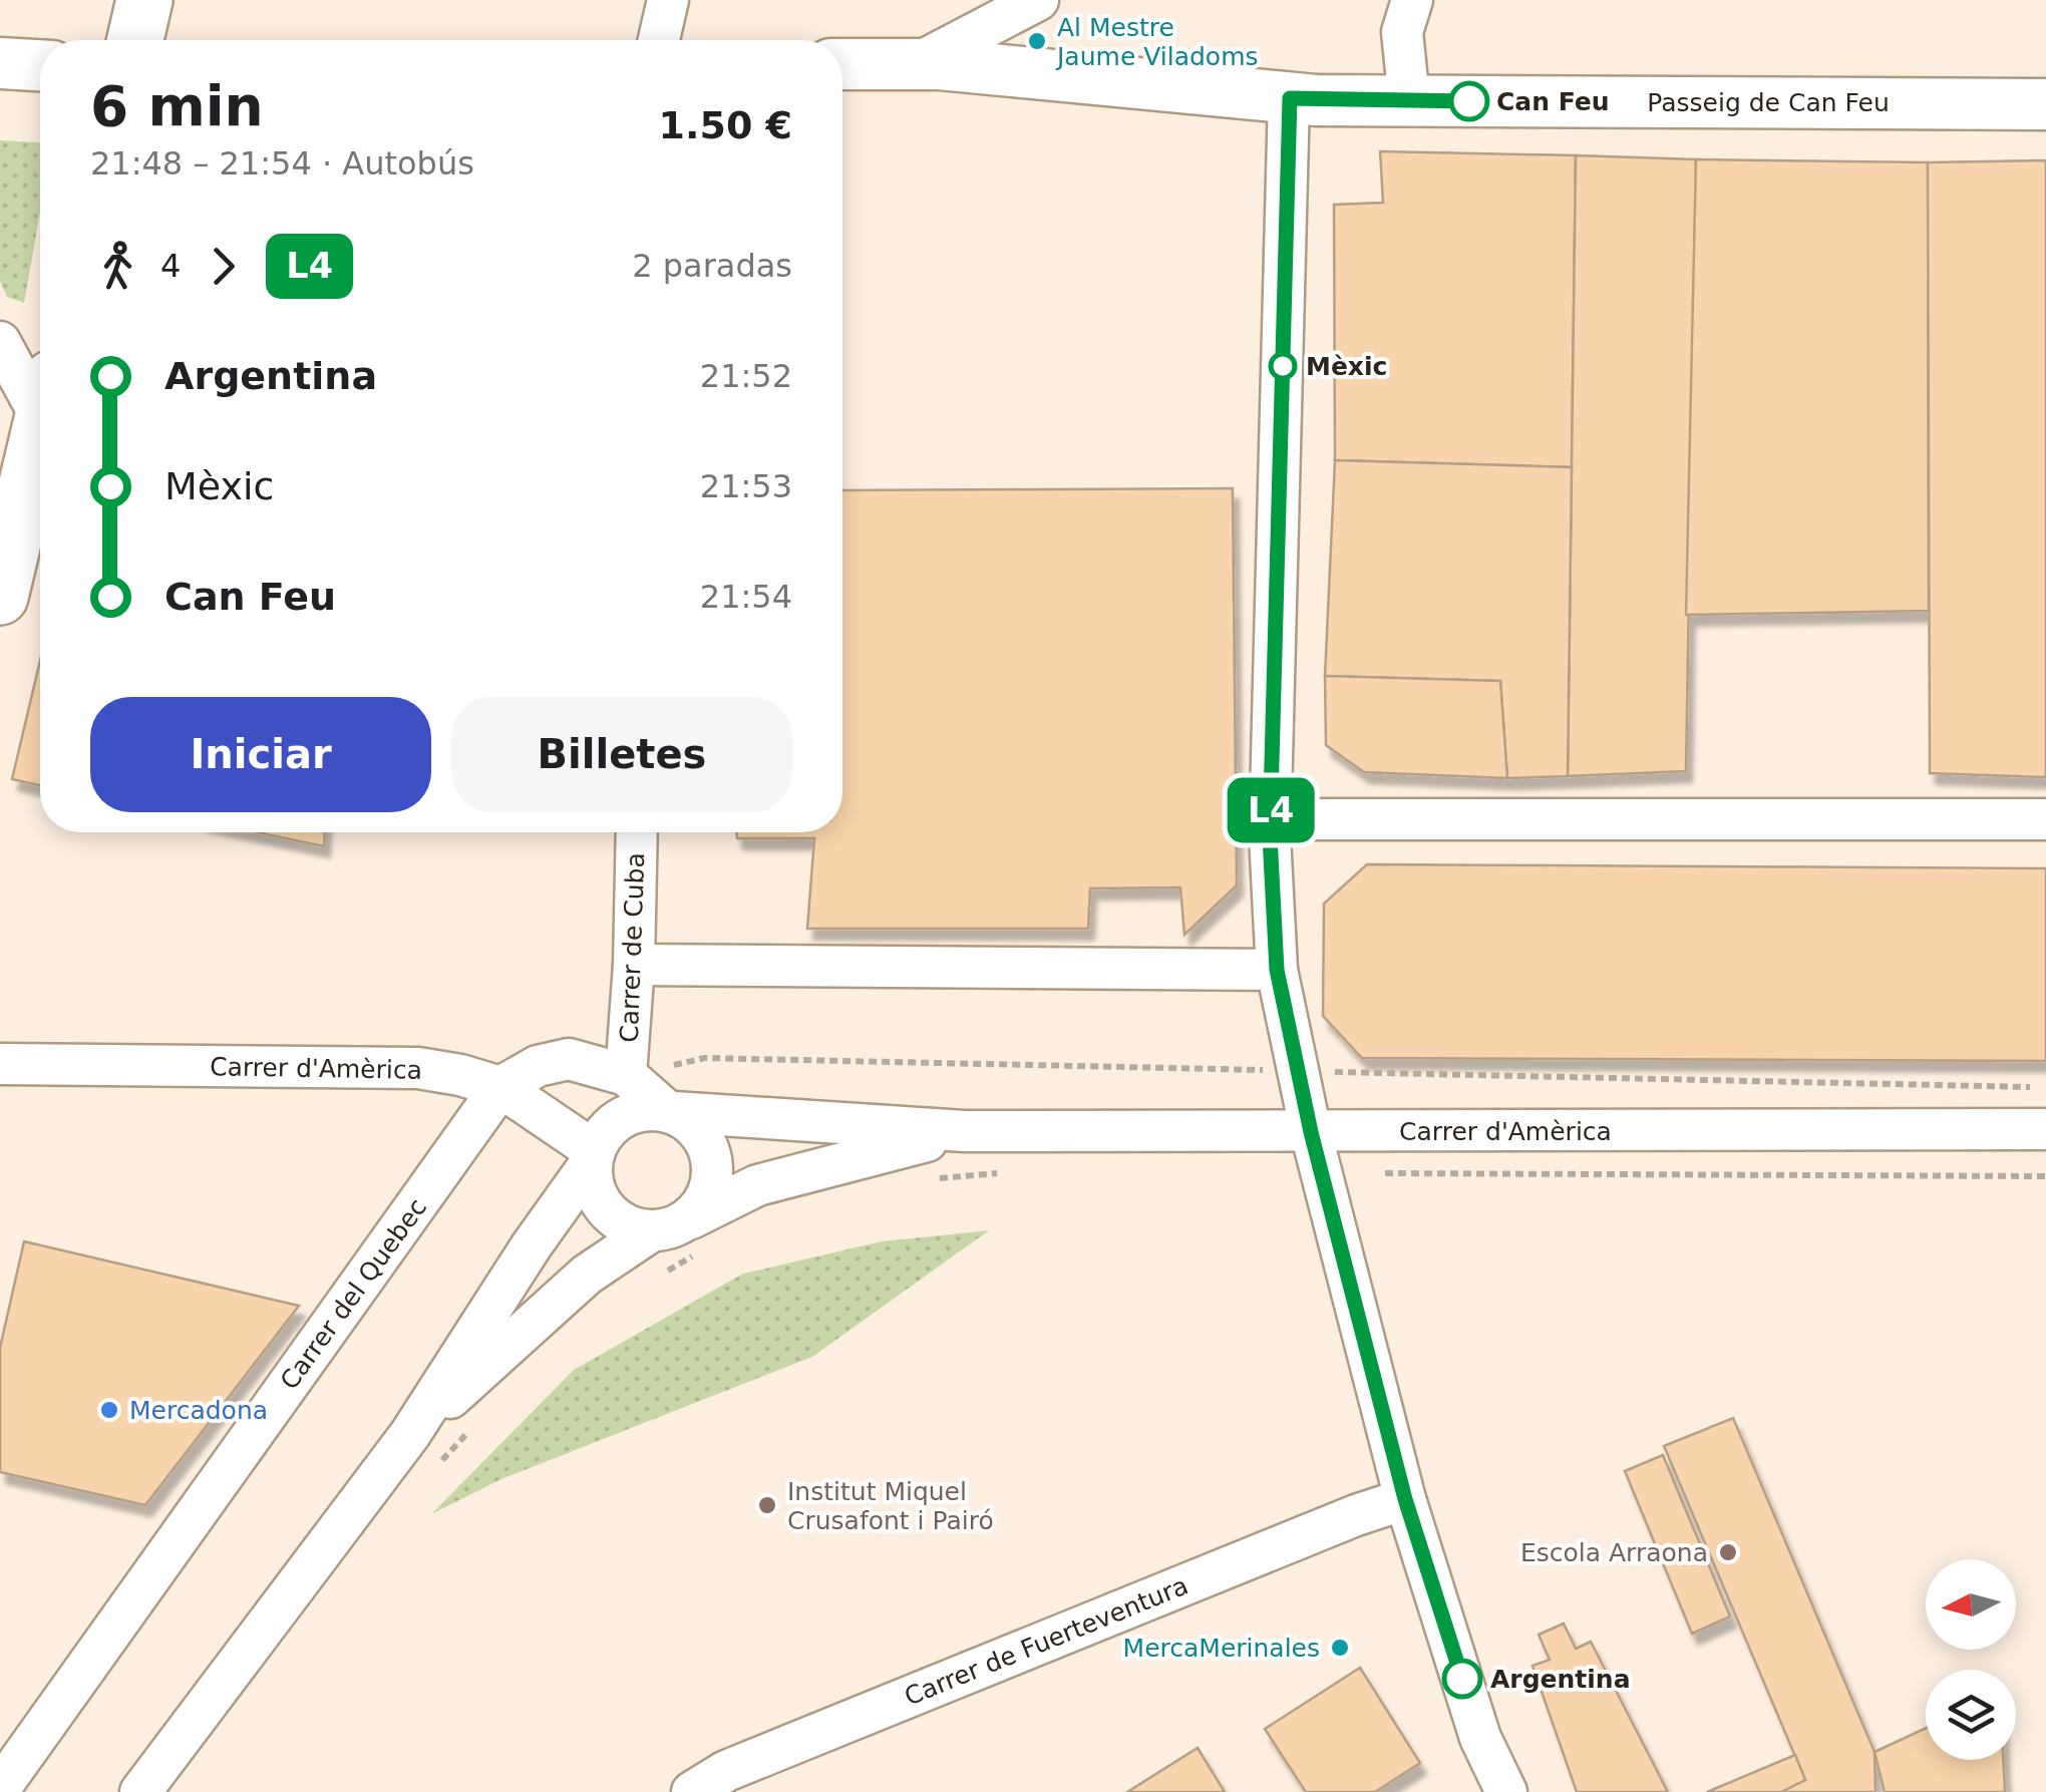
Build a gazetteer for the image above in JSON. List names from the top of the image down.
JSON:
{
  "streets": {
    "street": [
      "Passeig de Can Feu",
      "Carrer de Cuba",
      "Carrer d'Amèrica",
      "Carrer del Quebec",
      "Carrer de Fuerteventura"
    ]
  },
  "crossings": [
    ["Carrer d'Amèrica", "Carrer del Quebec"]
  ],
  "places": [
    "Al Mestre Jaume Viladoms",
    "Can Feu",
    "Mèxic",
    "Mercadona",
    "Institut Miquel Crusafont i Pairó",
    "Escola Arraona",
    "MercaMerinales",
    "Argentina"
  ],
  "lines": ["bus line L4"],
  "north": "left",
  "page": {
    "on_map": "L4",
    "heading": ["6 min", "21:48 – 21:54 · Autobús", "1.50 €"],
    "legs": ["4", "L4", "2 paradas"],
    "list": [
      {
        "name": "Argentina",
        "value": "21:52"
      },
      {
        "name": "Mèxic",
        "value": "21:53"
      },
      {
        "name": "Can Feu",
        "value": "21:54"
      }
    ],
    "buttons": ["Iniciar", "Billetes"]
  }
}
